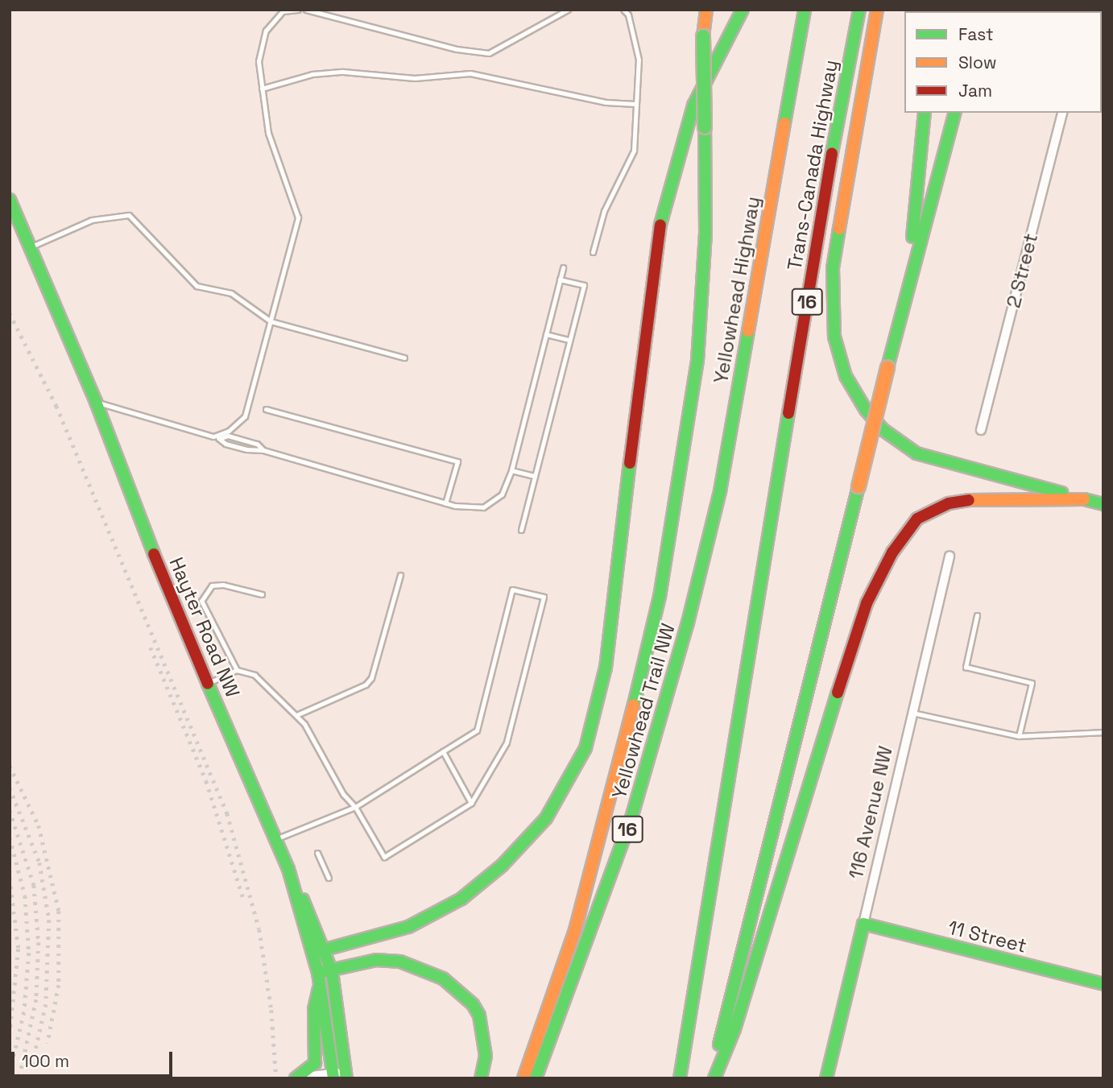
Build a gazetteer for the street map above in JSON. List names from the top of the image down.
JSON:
{
  "streets": {
    "main road": [
      "Trans-Canada Highway",
      "Yellowhead Highway",
      "16",
      "Hayter Road NW",
      "Yellowhead Trail NW",
      "116 Avenue NW",
      "11 Street"
    ],
    "street": ["2 Street"]
  },
  "crossings": [
    ["Yellowhead Highway", "Yellowhead Trail NW"],
    ["116 Avenue NW", "11 Street"]
  ],
  "legend": ["Fast", "Slow", "Jam"],
  "scale_bar": "100 m"
}
